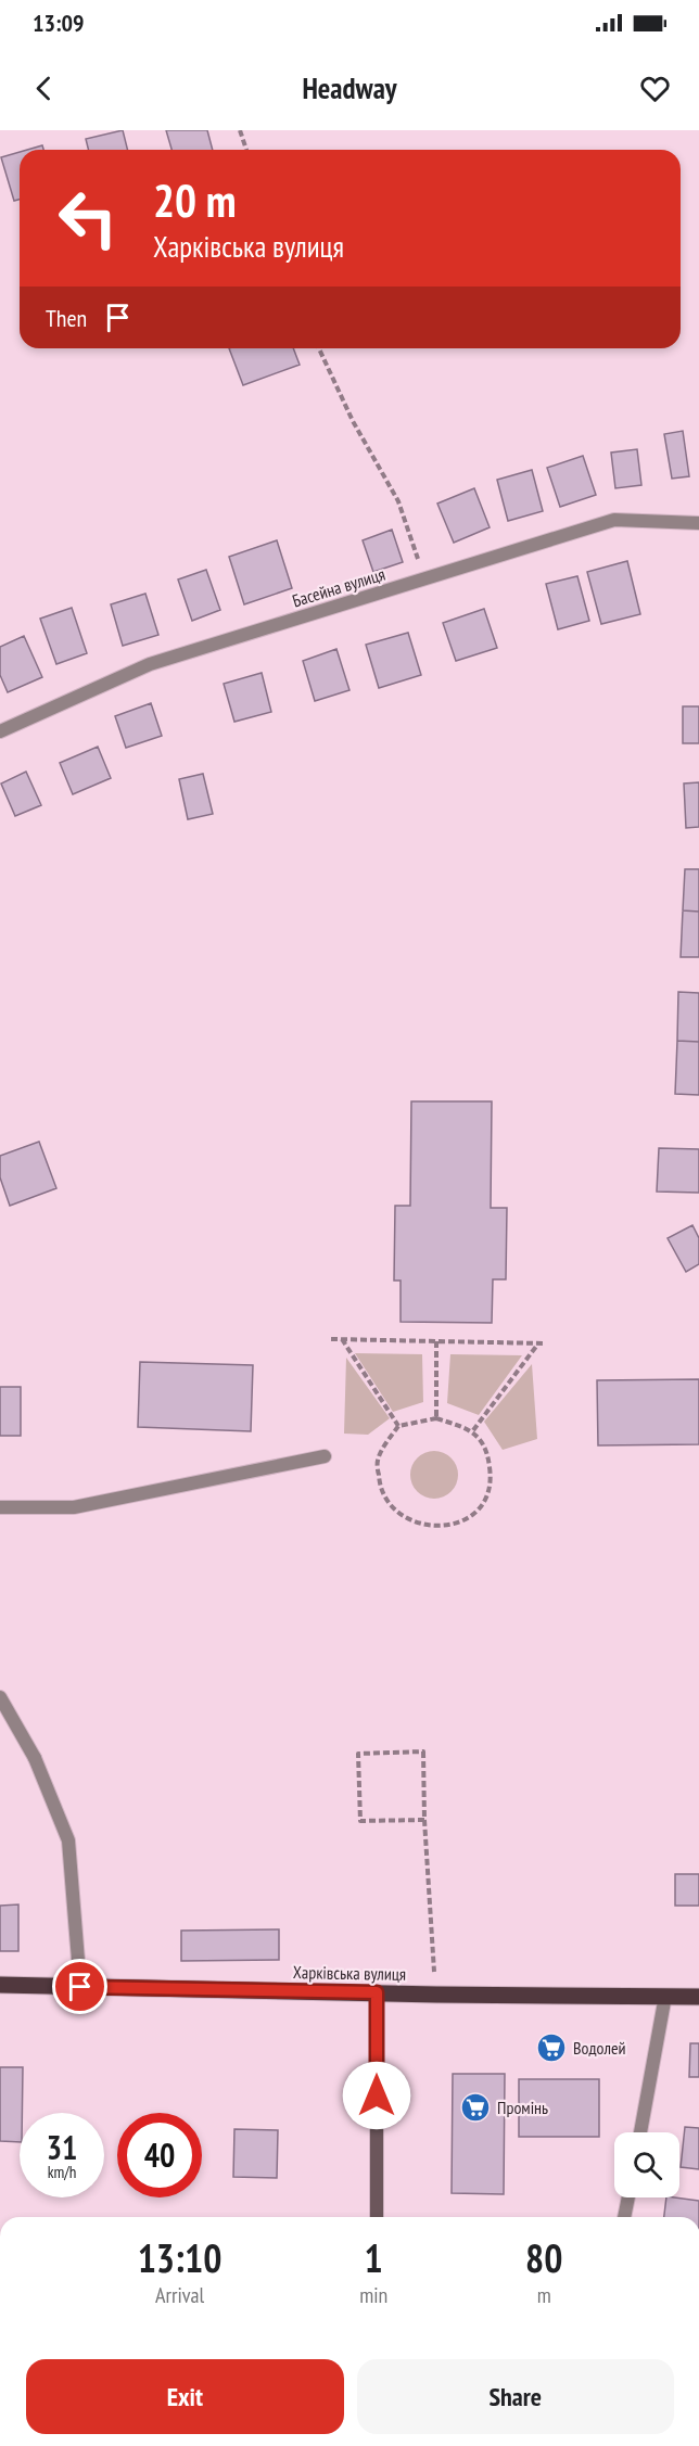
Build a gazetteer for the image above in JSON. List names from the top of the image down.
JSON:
{
  "streets": {
    "main road": ["Харківська вулиця"],
    "street": ["Басейна вулиця"]
  },
  "places": {
    "supermarket": ["Водолей", "Промінь"]
  },
  "page": {
    "status": "13:09",
    "header": "Headway",
    "turn": ["20 m", "Харківська вулиця"],
    "then": "Then",
    "speed": "31 km/h",
    "limit": "40",
    "eta": [
      "13:10",
      "Arrival",
      "1",
      "min",
      "80",
      "m"
    ],
    "buttons": ["Exit", "Share"]
  }
}
